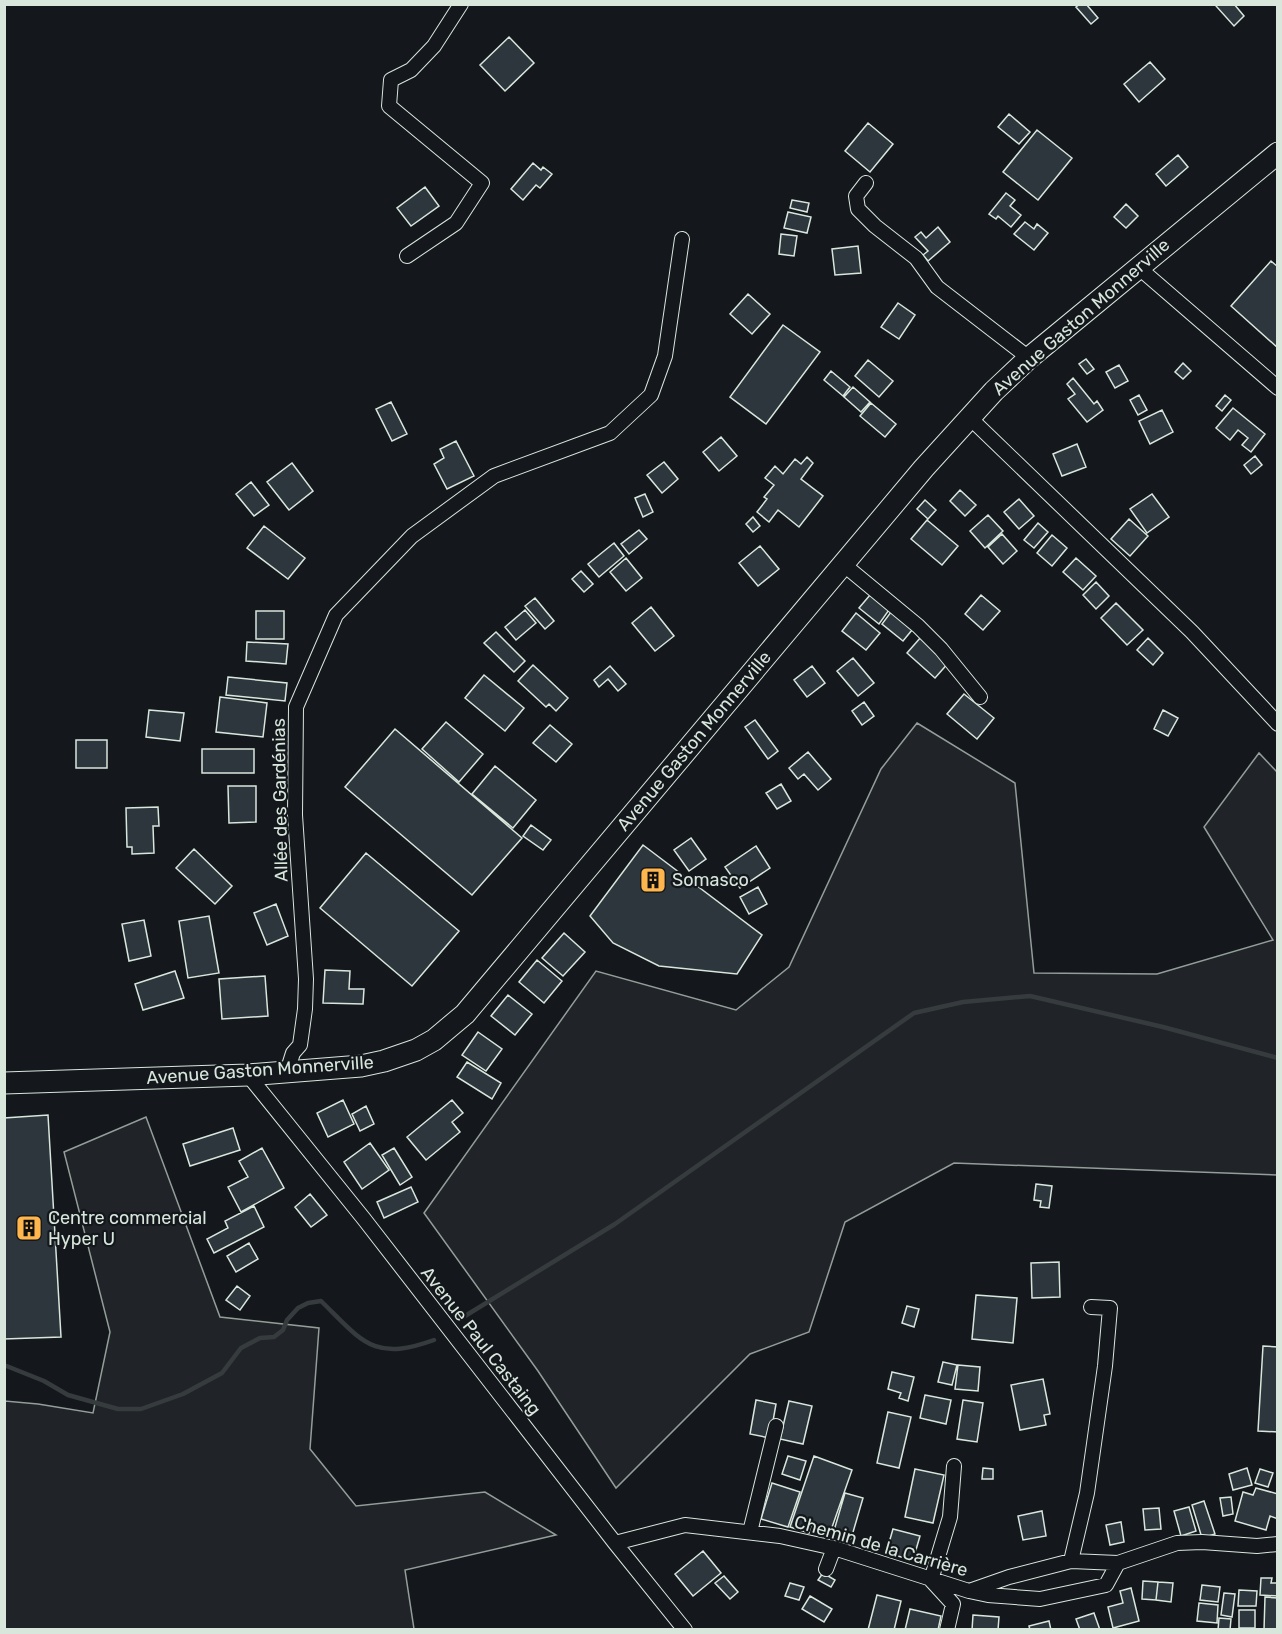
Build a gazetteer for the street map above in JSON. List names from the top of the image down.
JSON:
{
  "streets": {
    "main road": ["Avenue Gaston Monnerville"],
    "street": ["Allée des Gardénias", "Avenue Paul Castaing", "Chemin de la Carrière"]
  },
  "crossings": [
    ["Avenue Gaston Monnerville", "Allée des Gardénias"],
    ["Avenue Gaston Monnerville", "Avenue Paul Castaing"],
    ["Avenue Paul Castaing", "Chemin de la Carrière"]
  ],
  "places": {
    "building": ["Somasco", "Centre commercial Hyper U"]
  }
}
